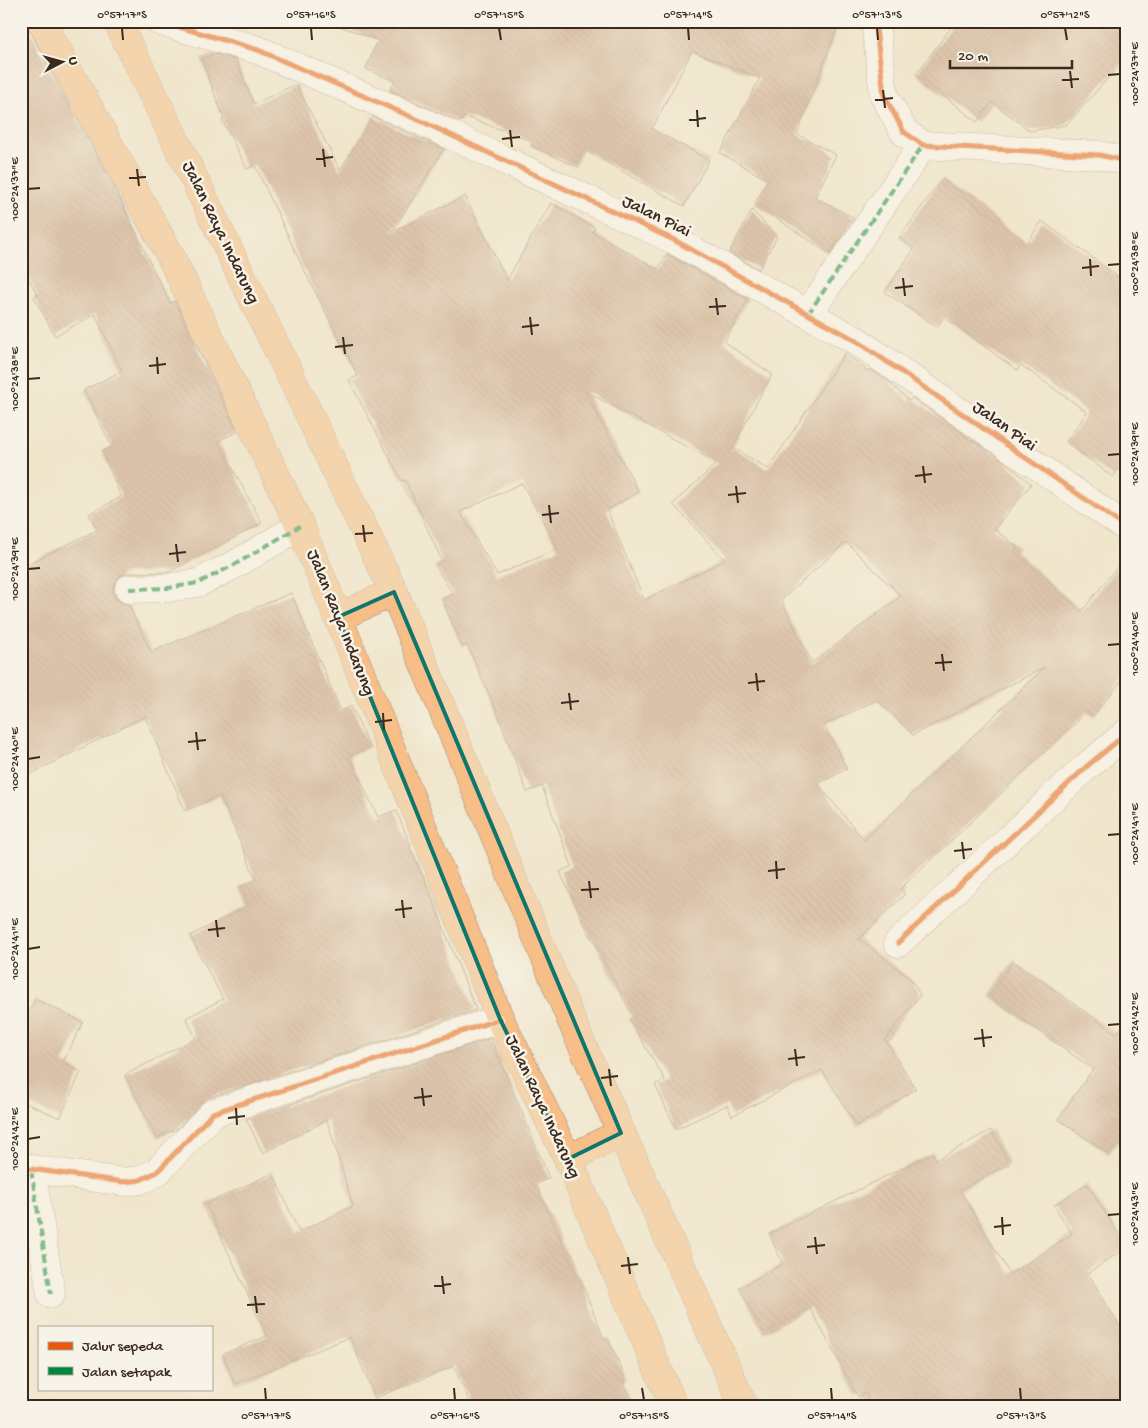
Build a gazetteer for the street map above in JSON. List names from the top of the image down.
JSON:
{
  "streets": {
    "highway": ["Jalan Raya Indarung"],
    "street": ["Jalan Piai"]
  },
  "legend": ["Jalur sepeda", "Jalan setapak"],
  "scale_bar": "20 m",
  "north": "right",
  "coordinates": [
    "0°57'17\"S",
    "0°57'16\"S",
    "0°57'15\"S",
    "0°57'14\"S",
    "0°57'13\"S",
    "0°57'12\"S",
    "100°24'37\"E",
    "100°24'38\"E",
    "100°24'39\"E",
    "100°24'40\"E",
    "100°24'41\"E",
    "100°24'42\"E",
    "100°24'43\"E"
  ]
}
